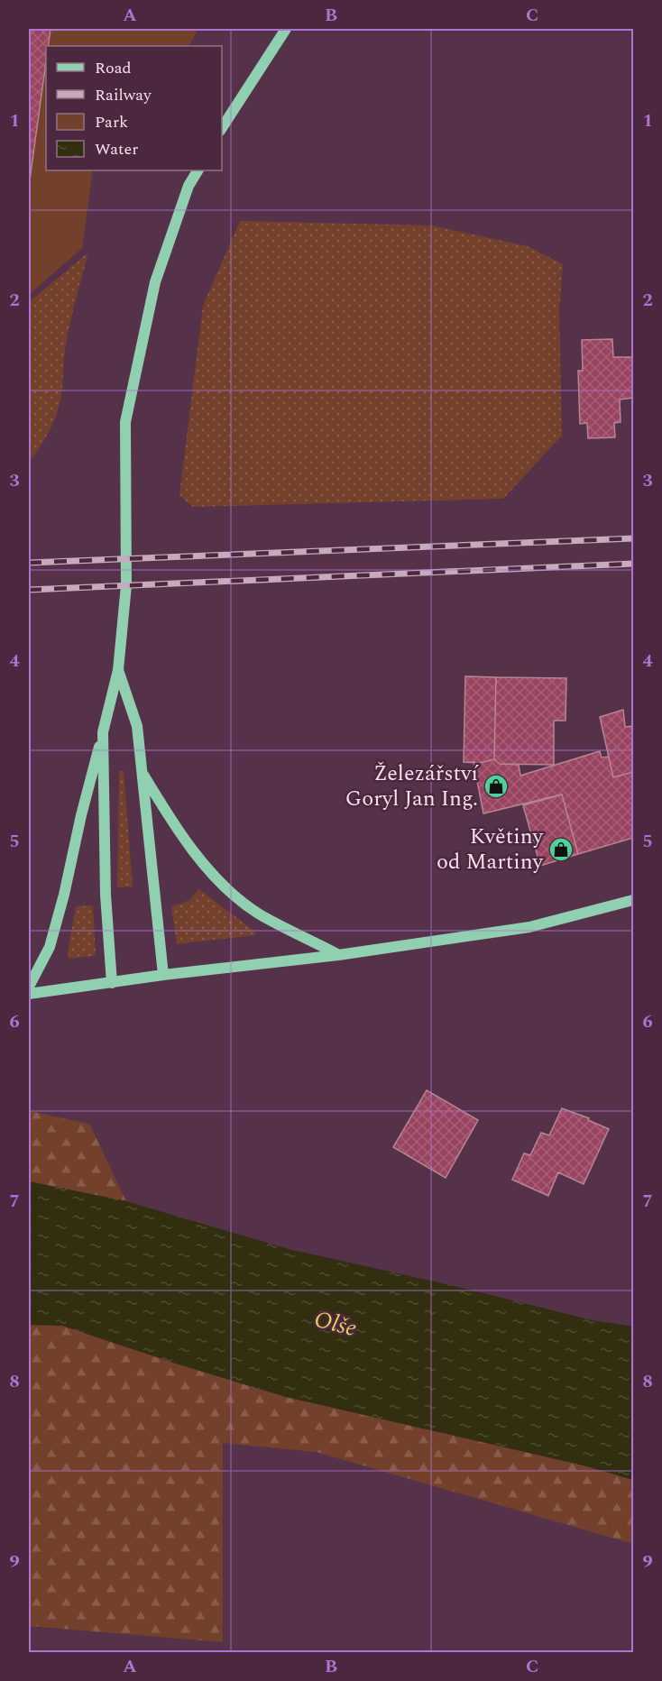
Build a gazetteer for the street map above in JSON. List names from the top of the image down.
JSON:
{
  "water": ["Olše"],
  "places": {
    "shop": ["Železářství Goryl Jan Ing.", "Květiny od Martiny"]
  },
  "legend": [
    "Road",
    "Railway",
    "Park",
    "Water"
  ],
  "grid": {
    "columns": ["A", "B", "C"],
    "rows": [
      "1",
      "2",
      "3",
      "4",
      "5",
      "6",
      "7",
      "8",
      "9"
    ]
  }
}
